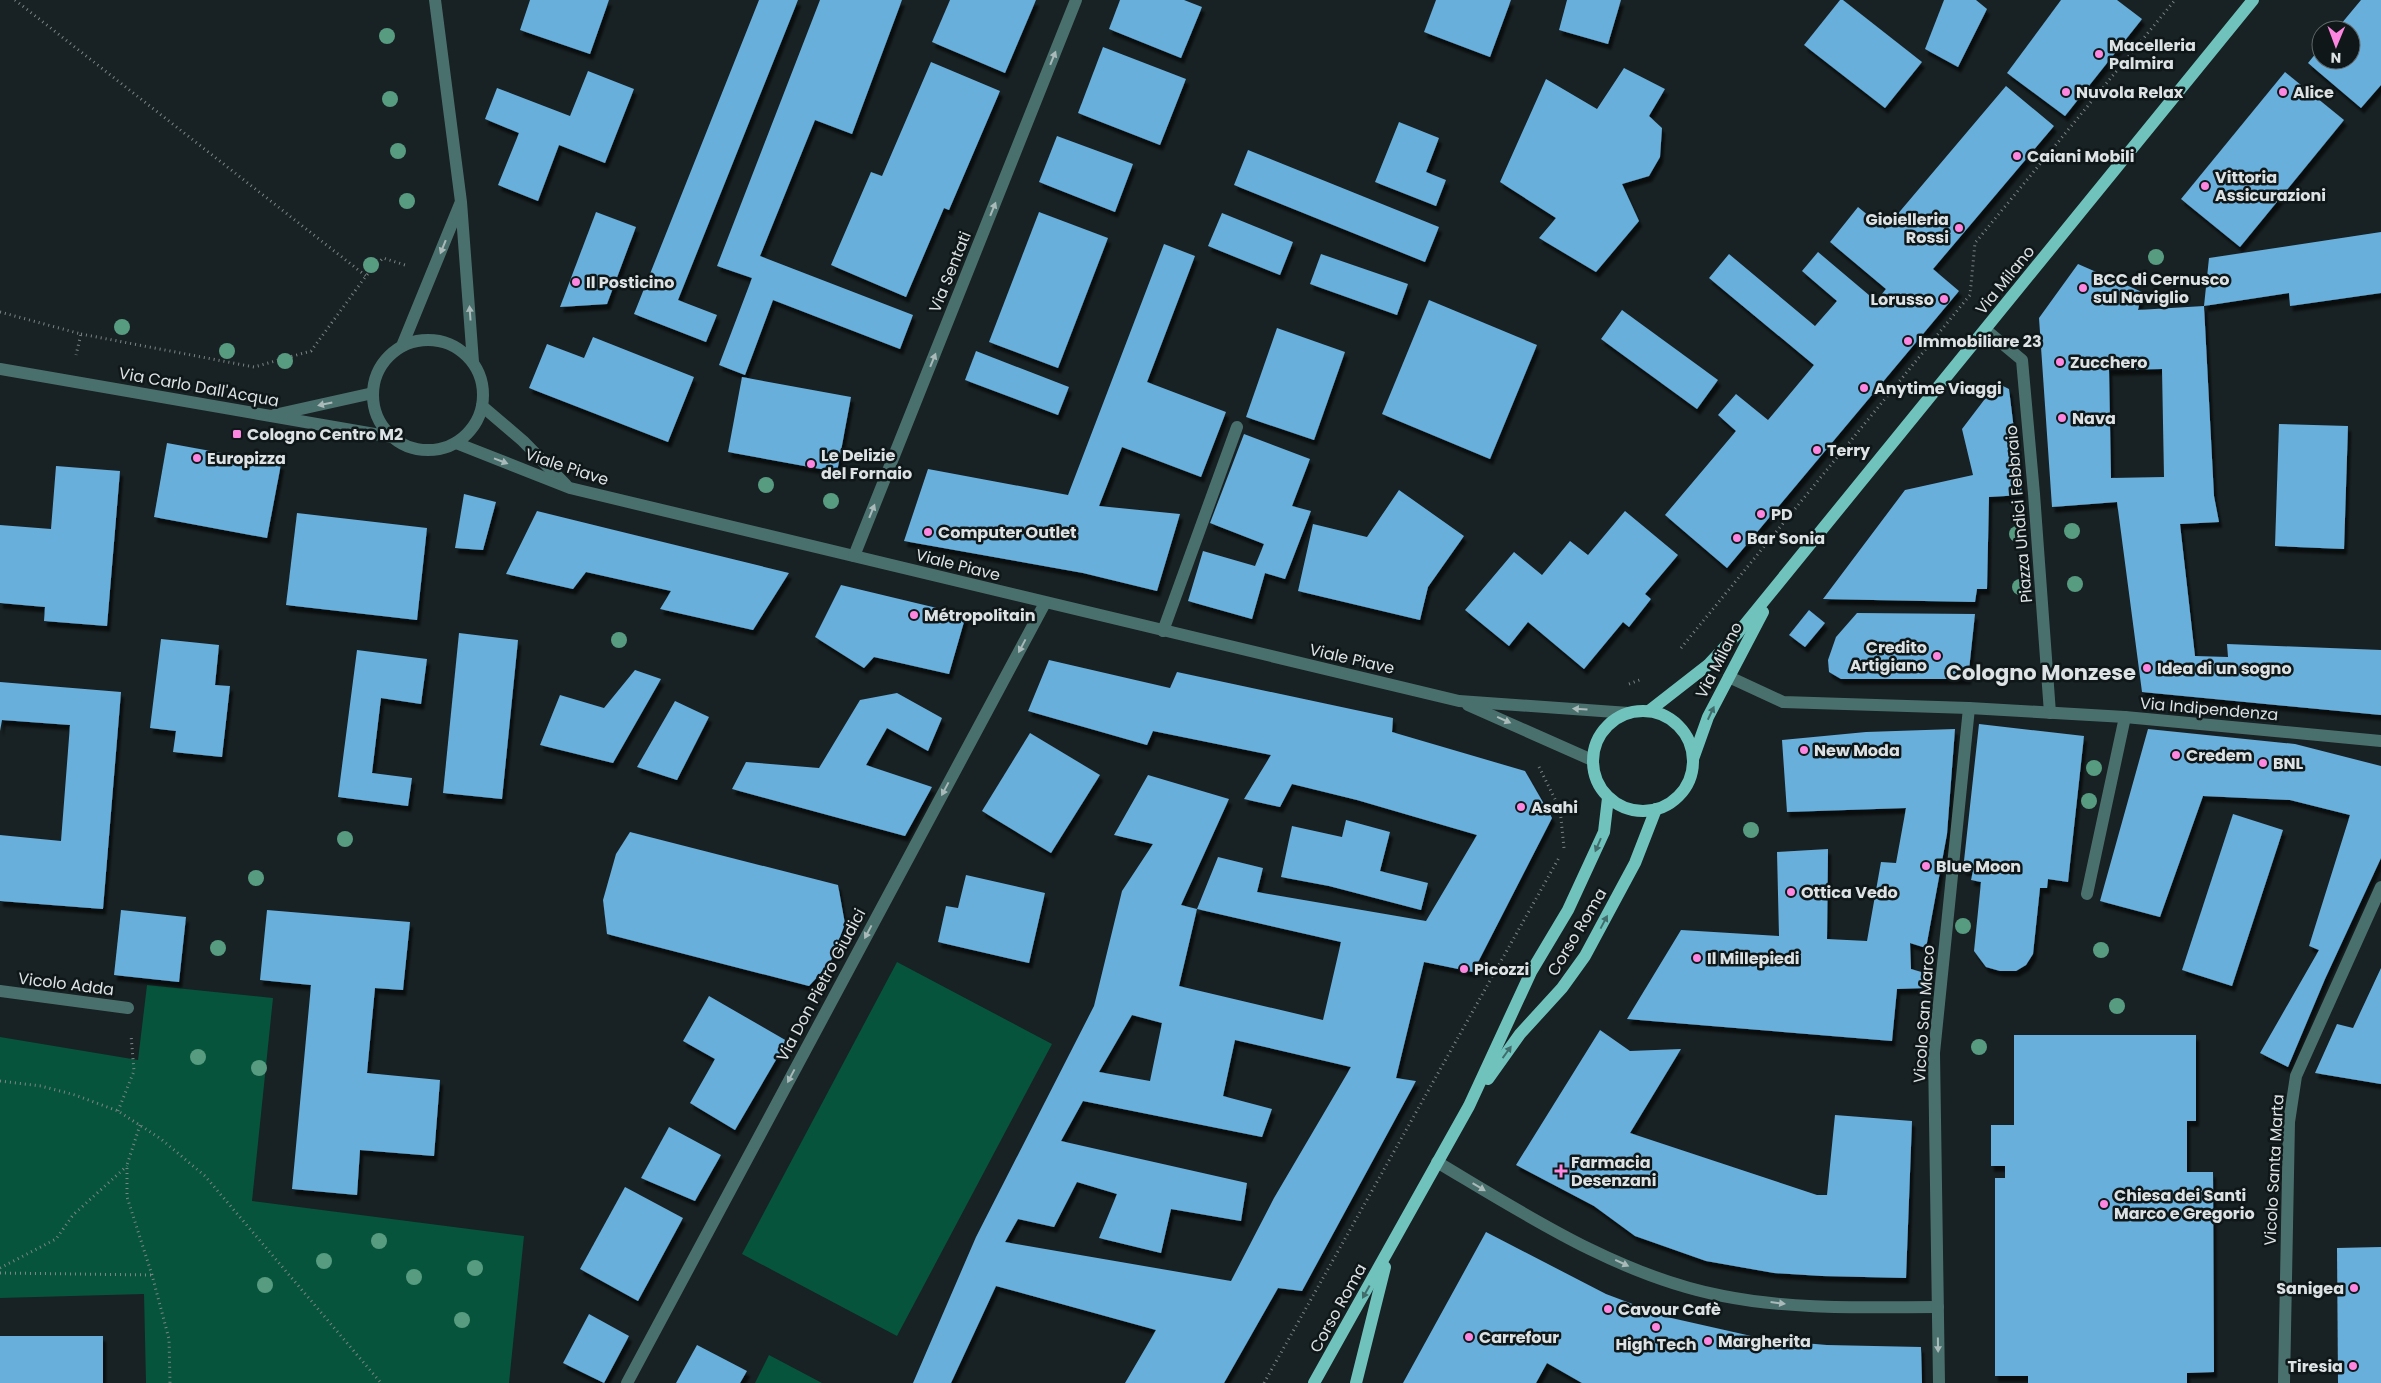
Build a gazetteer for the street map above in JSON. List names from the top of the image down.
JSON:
{
  "streets": {
    "main road": ["Via Milano", "Corso Roma"],
    "street": [
      "Via Sentati",
      "Via Carlo Dall'Acqua",
      "Viale Piave",
      "Piazza Undici Febbraio",
      "Via Indipendenza",
      "Vicolo Adda",
      "Via Don Pietro Giudici",
      "Vicolo San Marco",
      "Vicolo Santa Marta"
    ]
  },
  "crossings": [
    ["Via Sentati", "Viale Piave"],
    ["Via Milano", "Viale Piave"],
    ["Via Milano", "Piazza Undici Febbraio"],
    ["Via Milano", "Corso Roma"],
    ["Via Carlo Dall'Acqua", "Viale Piave"],
    ["Viale Piave", "Corso Roma"],
    ["Viale Piave", "Via Don Pietro Giudici"]
  ],
  "one_way": ["Via Sentati", "Via Don Pietro Giudici"],
  "districts": ["Cologno Monzese"],
  "places": {
    "other": [
      "Macelleria Palmira",
      "Nuvola Relax",
      "Alice",
      "Caiani Mobili",
      "Vittoria Assicurazioni",
      "Gioielleria Rossi",
      "Il Posticino",
      "BCC di Cernusco sul Naviglio",
      "Lorusso",
      "Immobiliare 23",
      "Zucchero",
      "Anytime Viaggi",
      "Nava",
      "Terry",
      "Europizza",
      "Le Delizie del Fornaio",
      "PD",
      "Computer Outlet",
      "Bar Sonia",
      "Métropolitain",
      "Credito Artigiano",
      "Idea di un sogno",
      "New Moda",
      "Credem",
      "BNL",
      "Asahi",
      "Blue Moon",
      "Ottica Vedo",
      "Il Millepiedi",
      "Picozzi",
      "Chiesa dei Santi Marco e Gregorio",
      "Sanigea",
      "Cavour Cafè",
      "High Tech",
      "Carrefour",
      "Margherita",
      "Tiresia"
    ],
    "transit": ["Cologno Centro M2"],
    "health": ["Farmacia Desenzani"]
  },
  "north": "bottom"
}
